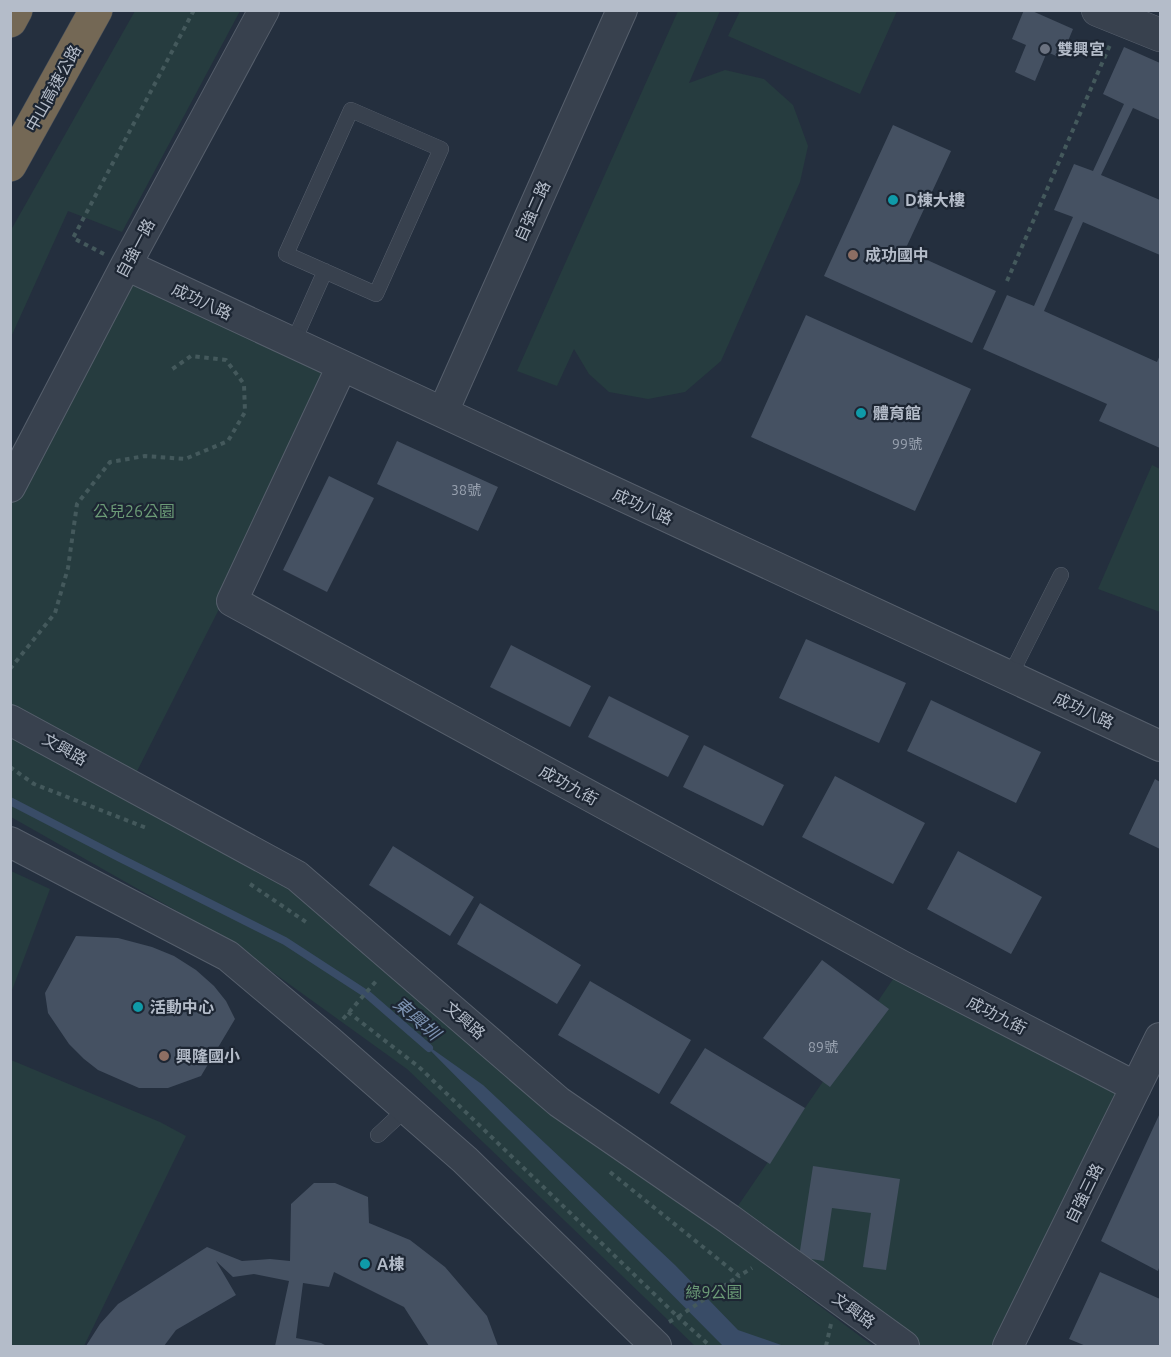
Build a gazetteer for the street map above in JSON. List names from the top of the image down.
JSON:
{
  "streets": {
    "highway": ["中山高速公路"],
    "street": [
      "自強二路",
      "自強一路",
      "成功八路",
      "文興路",
      "成功九街",
      "自強三路"
    ]
  },
  "crossings": [
    ["自強二路", "成功八路"],
    ["自強一路", "成功八路"],
    ["成功八路", "成功九街"],
    ["成功九街", "自強三路"]
  ],
  "water": ["東興圳"],
  "parks": ["公兒26公園", "綠9公園"],
  "places": [
    "雙興宮",
    "D棟大樓",
    "成功國中",
    "體育館",
    "活動中心",
    "興隆國小",
    "A棟"
  ],
  "house_numbers": ["99號", "38號", "89號"]
}
